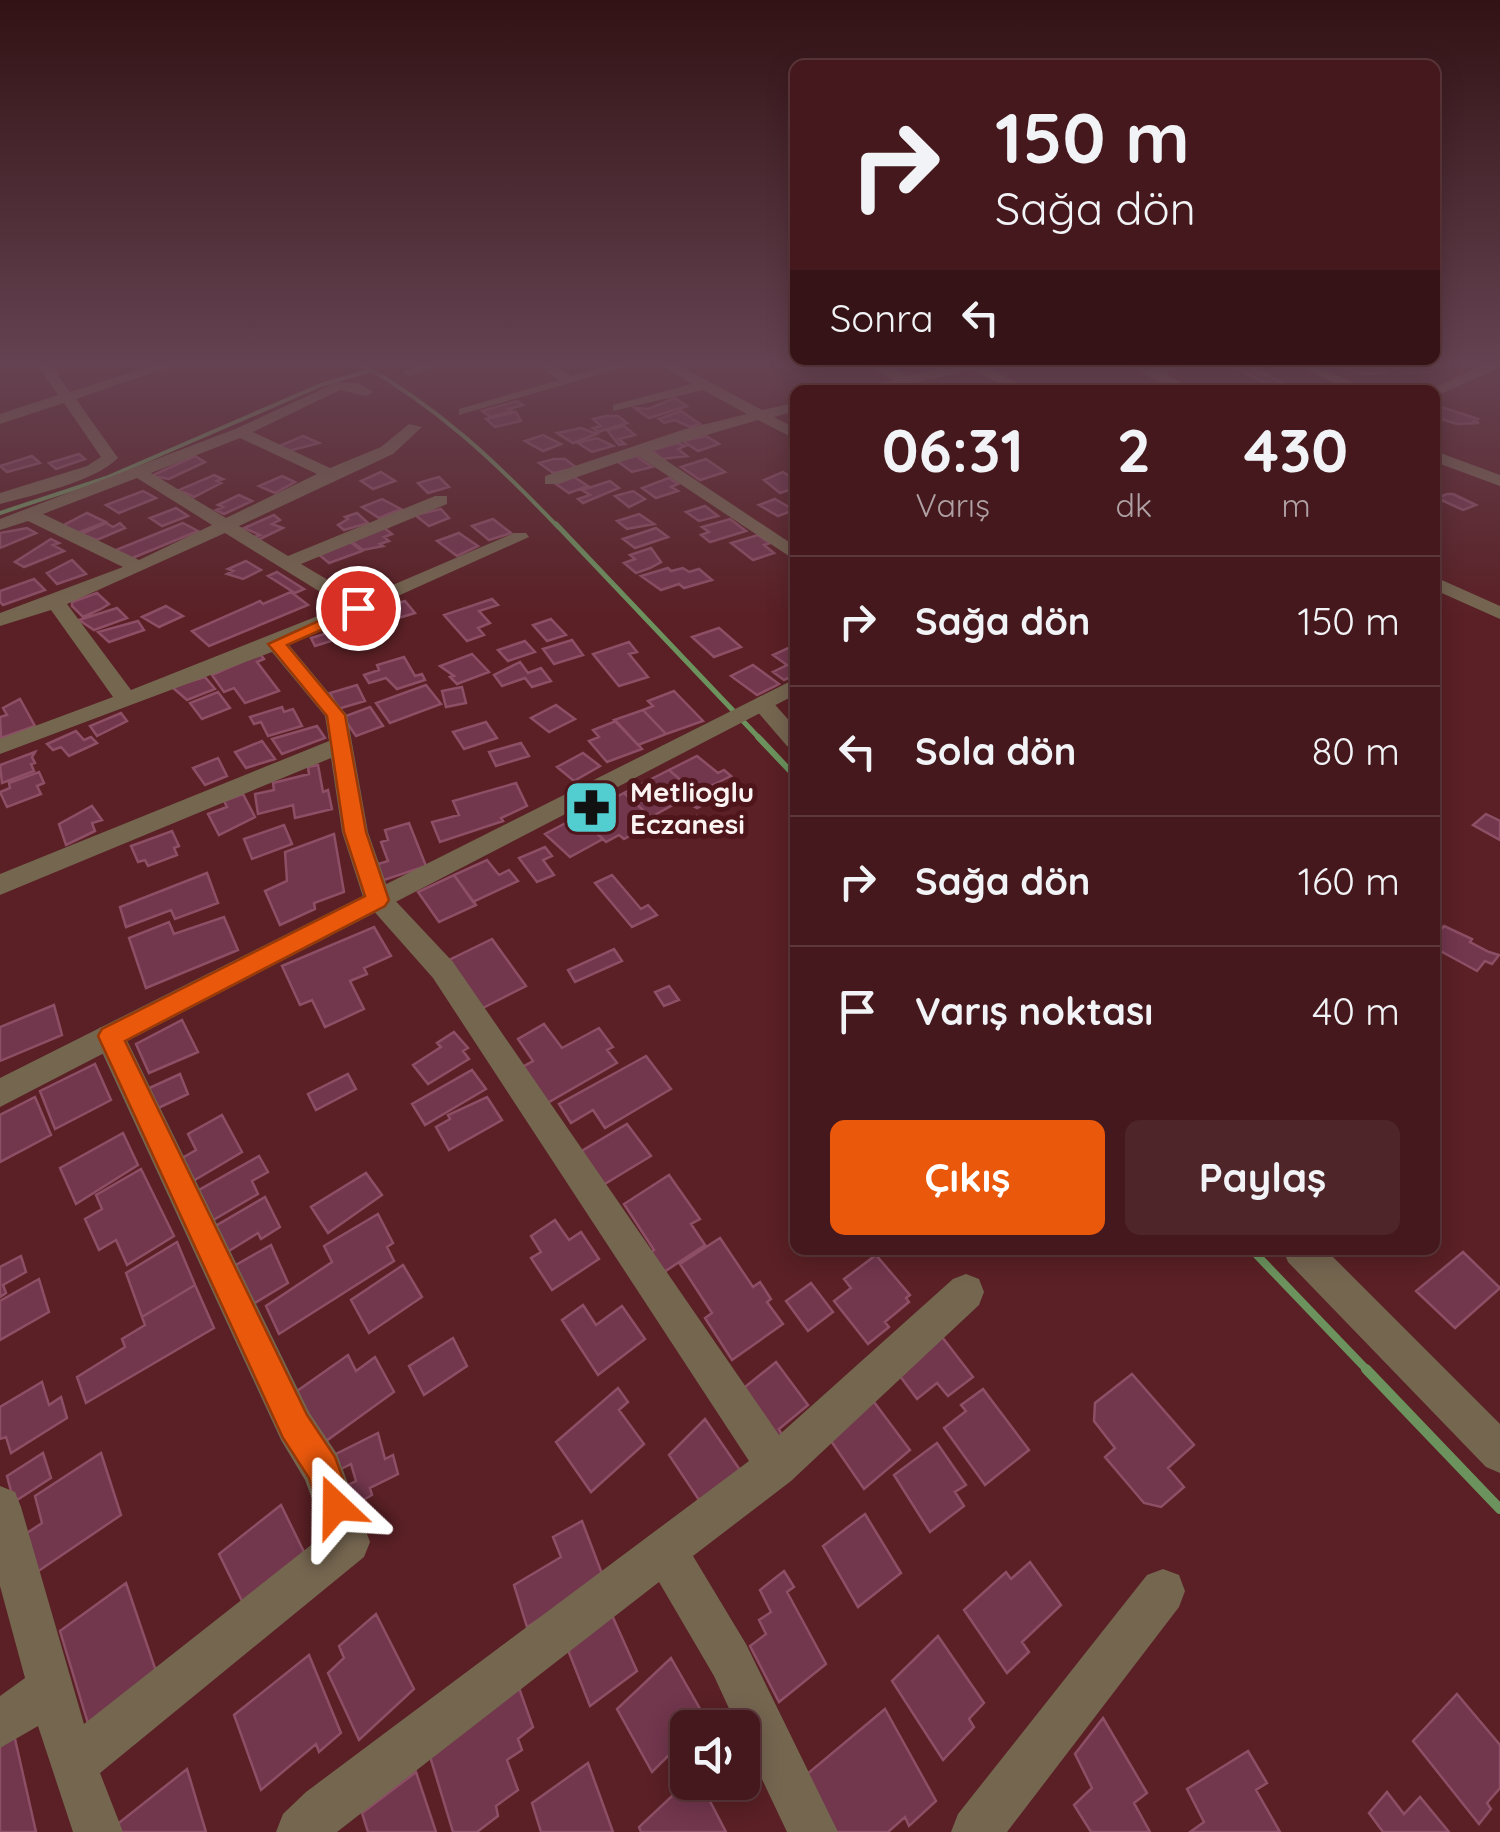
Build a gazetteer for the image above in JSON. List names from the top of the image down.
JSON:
{
  "places": {
    "pharmacy": ["Metlioglu Eczanesi"]
  },
  "page": {
    "turn": ["150 m", "Sağa dön"],
    "then": "Sonra",
    "eta": [
      "06:31",
      "Varış",
      "2",
      "dk",
      "430",
      "m"
    ],
    "list": [
      {
        "name": "Sağa dön",
        "value": "150 m"
      },
      {
        "name": "Sola dön",
        "value": "80 m"
      },
      {
        "name": "Sağa dön",
        "value": "160 m"
      },
      {
        "name": "Varış noktası",
        "value": "40 m"
      }
    ],
    "buttons": ["Çıkış", "Paylaş"]
  }
}
